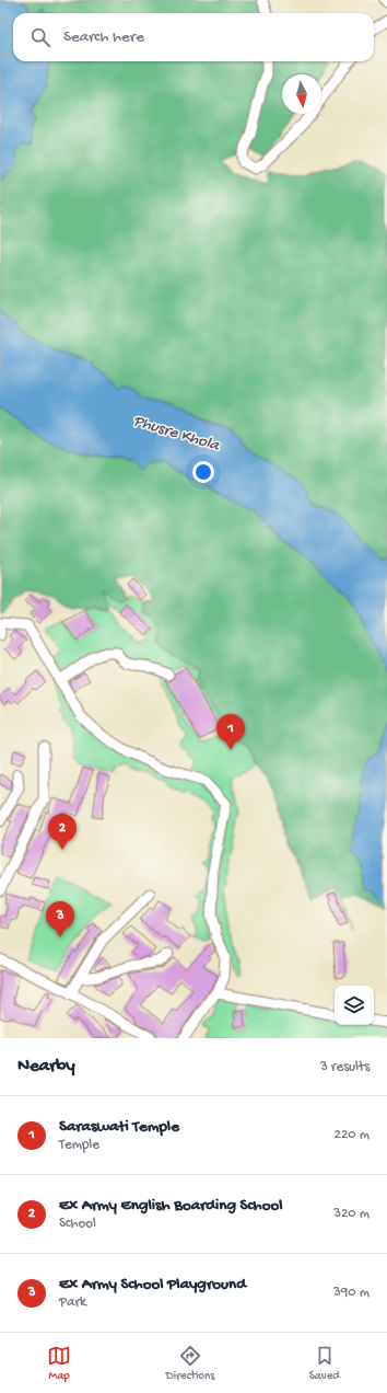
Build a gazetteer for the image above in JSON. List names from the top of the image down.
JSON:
{
  "water": ["Phusre Khola"],
  "north": "bottom",
  "page": {
    "search": "Search here",
    "pins": ["1", "2", "3"],
    "heading": ["Nearby", "3 results"],
    "list": [
      {
        "mark": "1",
        "name": "Saraswati Temple",
        "note": "Temple",
        "value": "220 m"
      },
      {
        "mark": "2",
        "name": "Ex Army English Boarding School",
        "note": "School",
        "value": "320 m"
      },
      {
        "mark": "3",
        "name": "Ex Army School Playground",
        "note": "Park",
        "value": "390 m"
      }
    ],
    "nav": ["Map", "Directions", "Saved"]
  }
}
